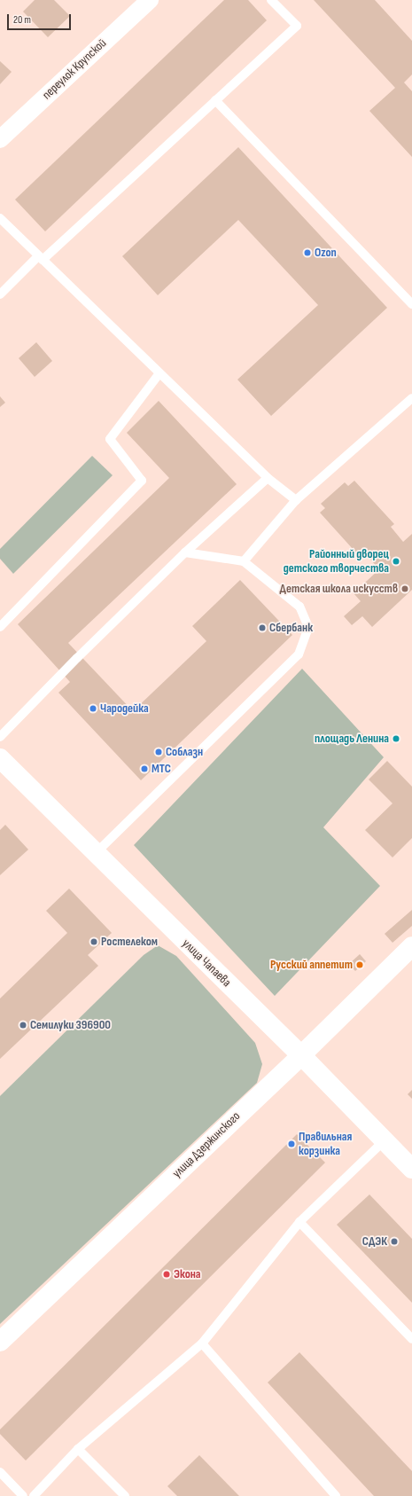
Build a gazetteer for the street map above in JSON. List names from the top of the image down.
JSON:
{
  "streets": {
    "street": ["переулок Крупской", "улица Чапаева", "улица Дзержинского"]
  },
  "crossings": [
    ["улица Чапаева", "улица Дзержинского"]
  ],
  "places": [
    "Ozon",
    "Районный дворец детского творчества",
    "Детская школа искусств",
    "Сбербанк",
    "Чародейка",
    "площадь Ленина",
    "Соблазн",
    "МТС",
    "Ростелеком",
    "Русский аппетит",
    "Семилуки 396900",
    "Правильная корзинка",
    "СДЭК",
    "Экона"
  ],
  "scale_bar": "20 m"
}
